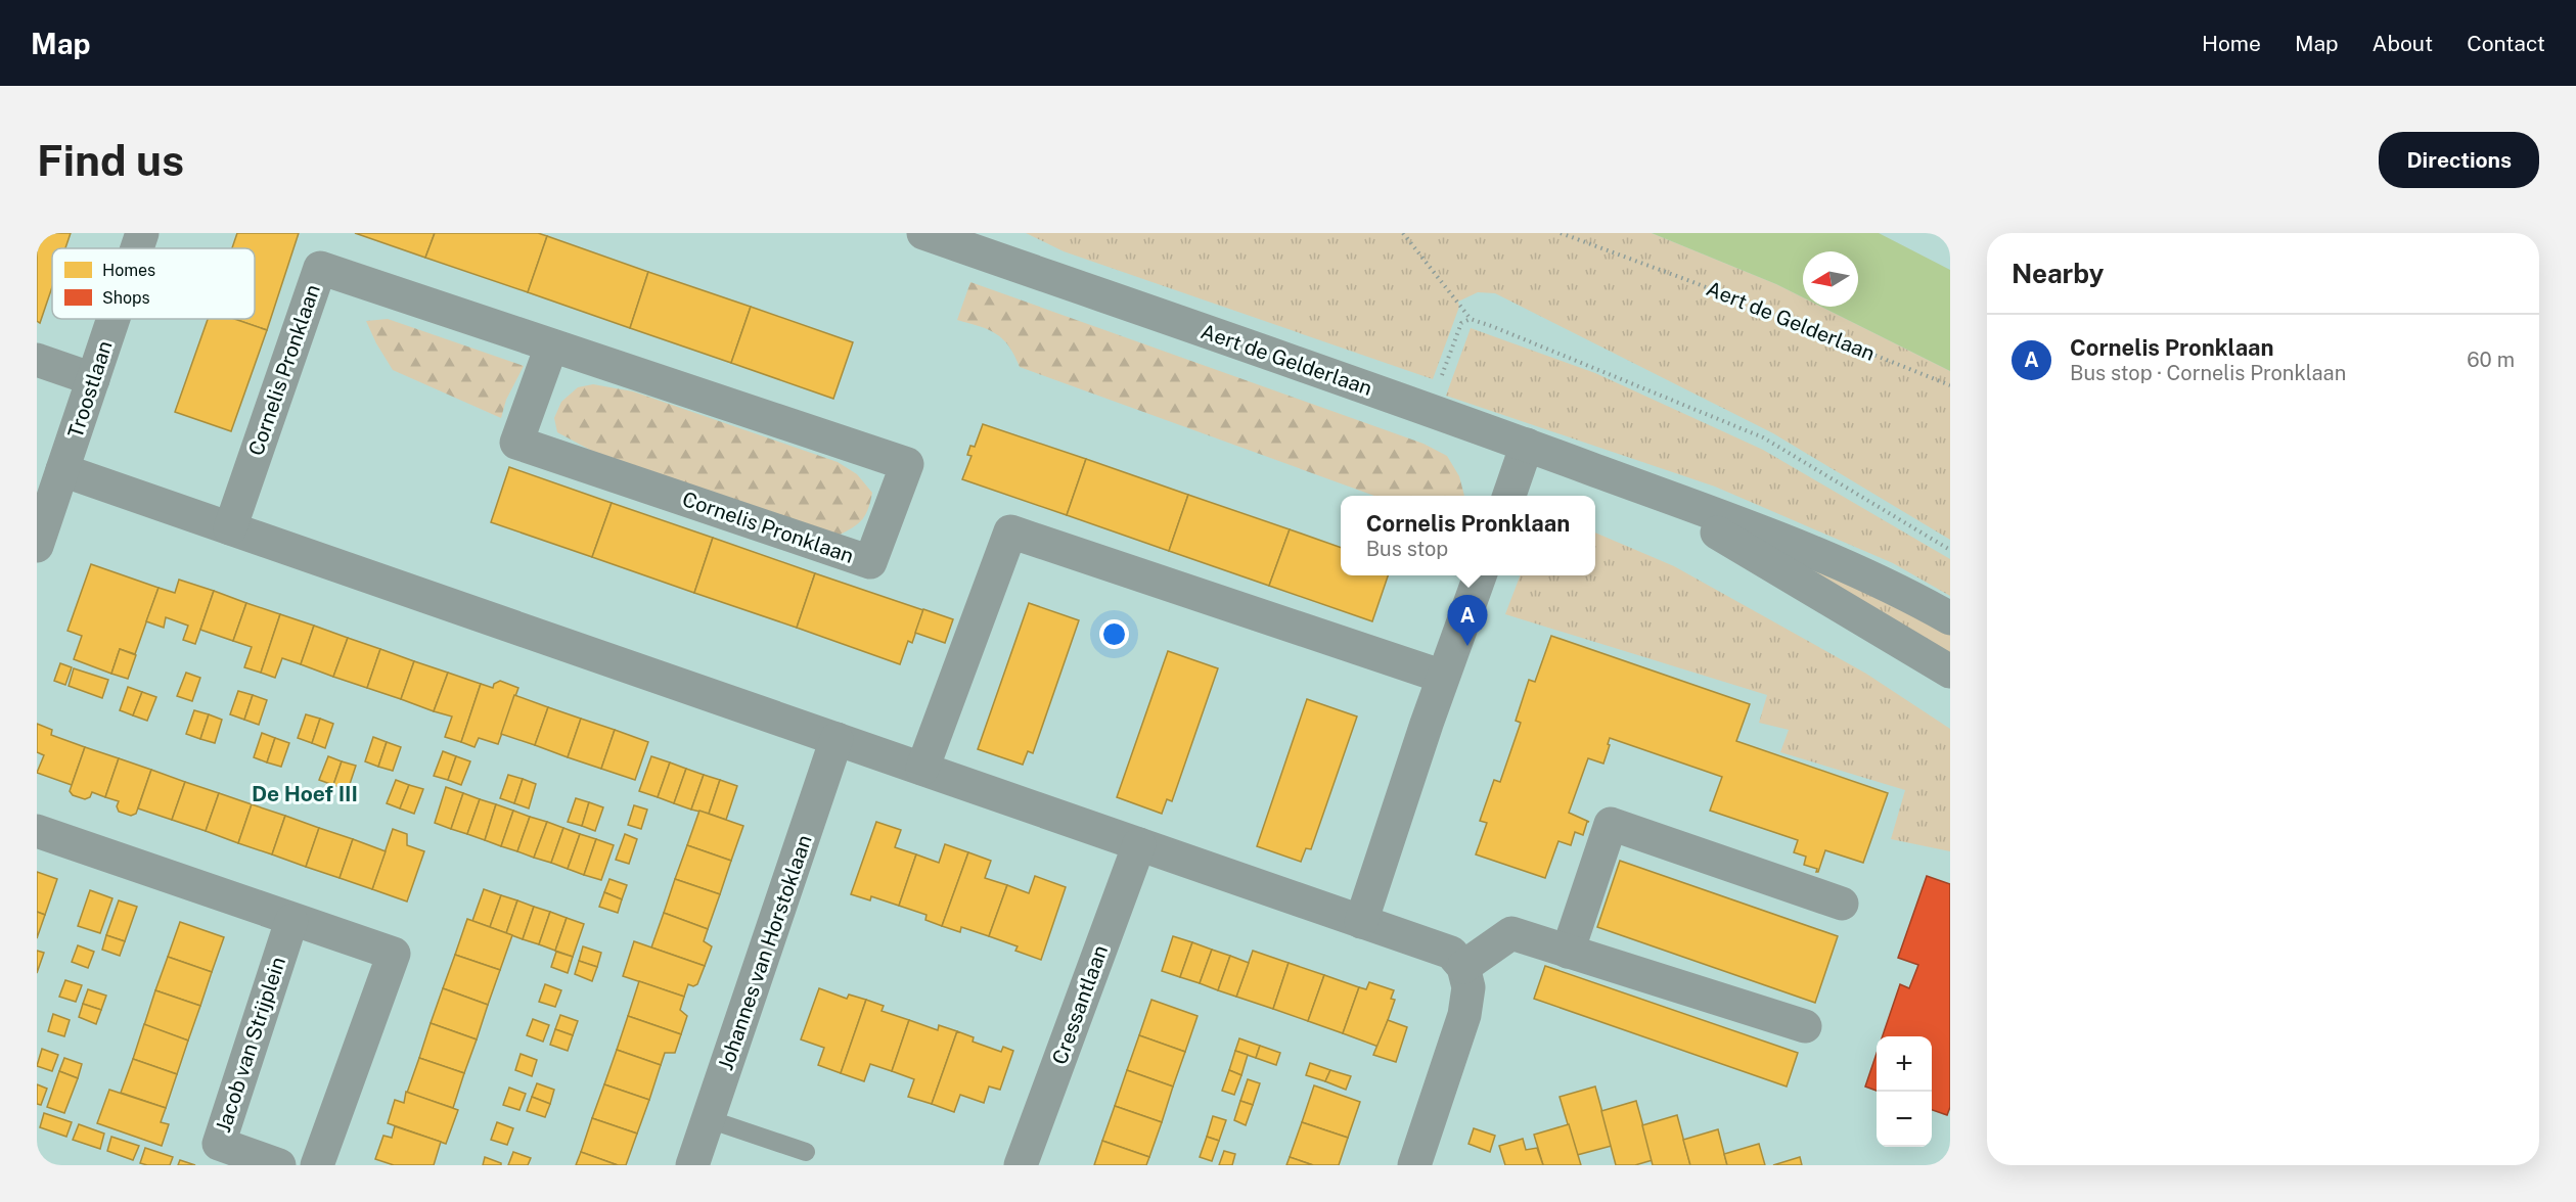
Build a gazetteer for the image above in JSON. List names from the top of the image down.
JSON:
{
  "streets": {
    "street": [
      "Aert de Gelderlaan",
      "Cornelis Pronklaan",
      "Troostlaan",
      "Johannes van Horstoklaan",
      "Cressantlaan",
      "Jacob van Strijplein"
    ]
  },
  "districts": ["De Hoef III"],
  "legend": ["Homes", "Shops"],
  "north": "left",
  "page": {
    "header": "Map",
    "nav": [
      "Home",
      "Map",
      "About",
      "Contact"
    ],
    "buttons": "Directions",
    "title": "Find us",
    "heading": "Nearby",
    "list": [
      {
        "mark": "A",
        "name": "Cornelis Pronklaan",
        "note": "Bus stop · Cornelis Pronklaan",
        "value": "60 m"
      }
    ],
    "popup": ["Cornelis Pronklaan", "Bus stop"],
    "pins": "A",
    "map_buttons": ["+", "−"]
  }
}
